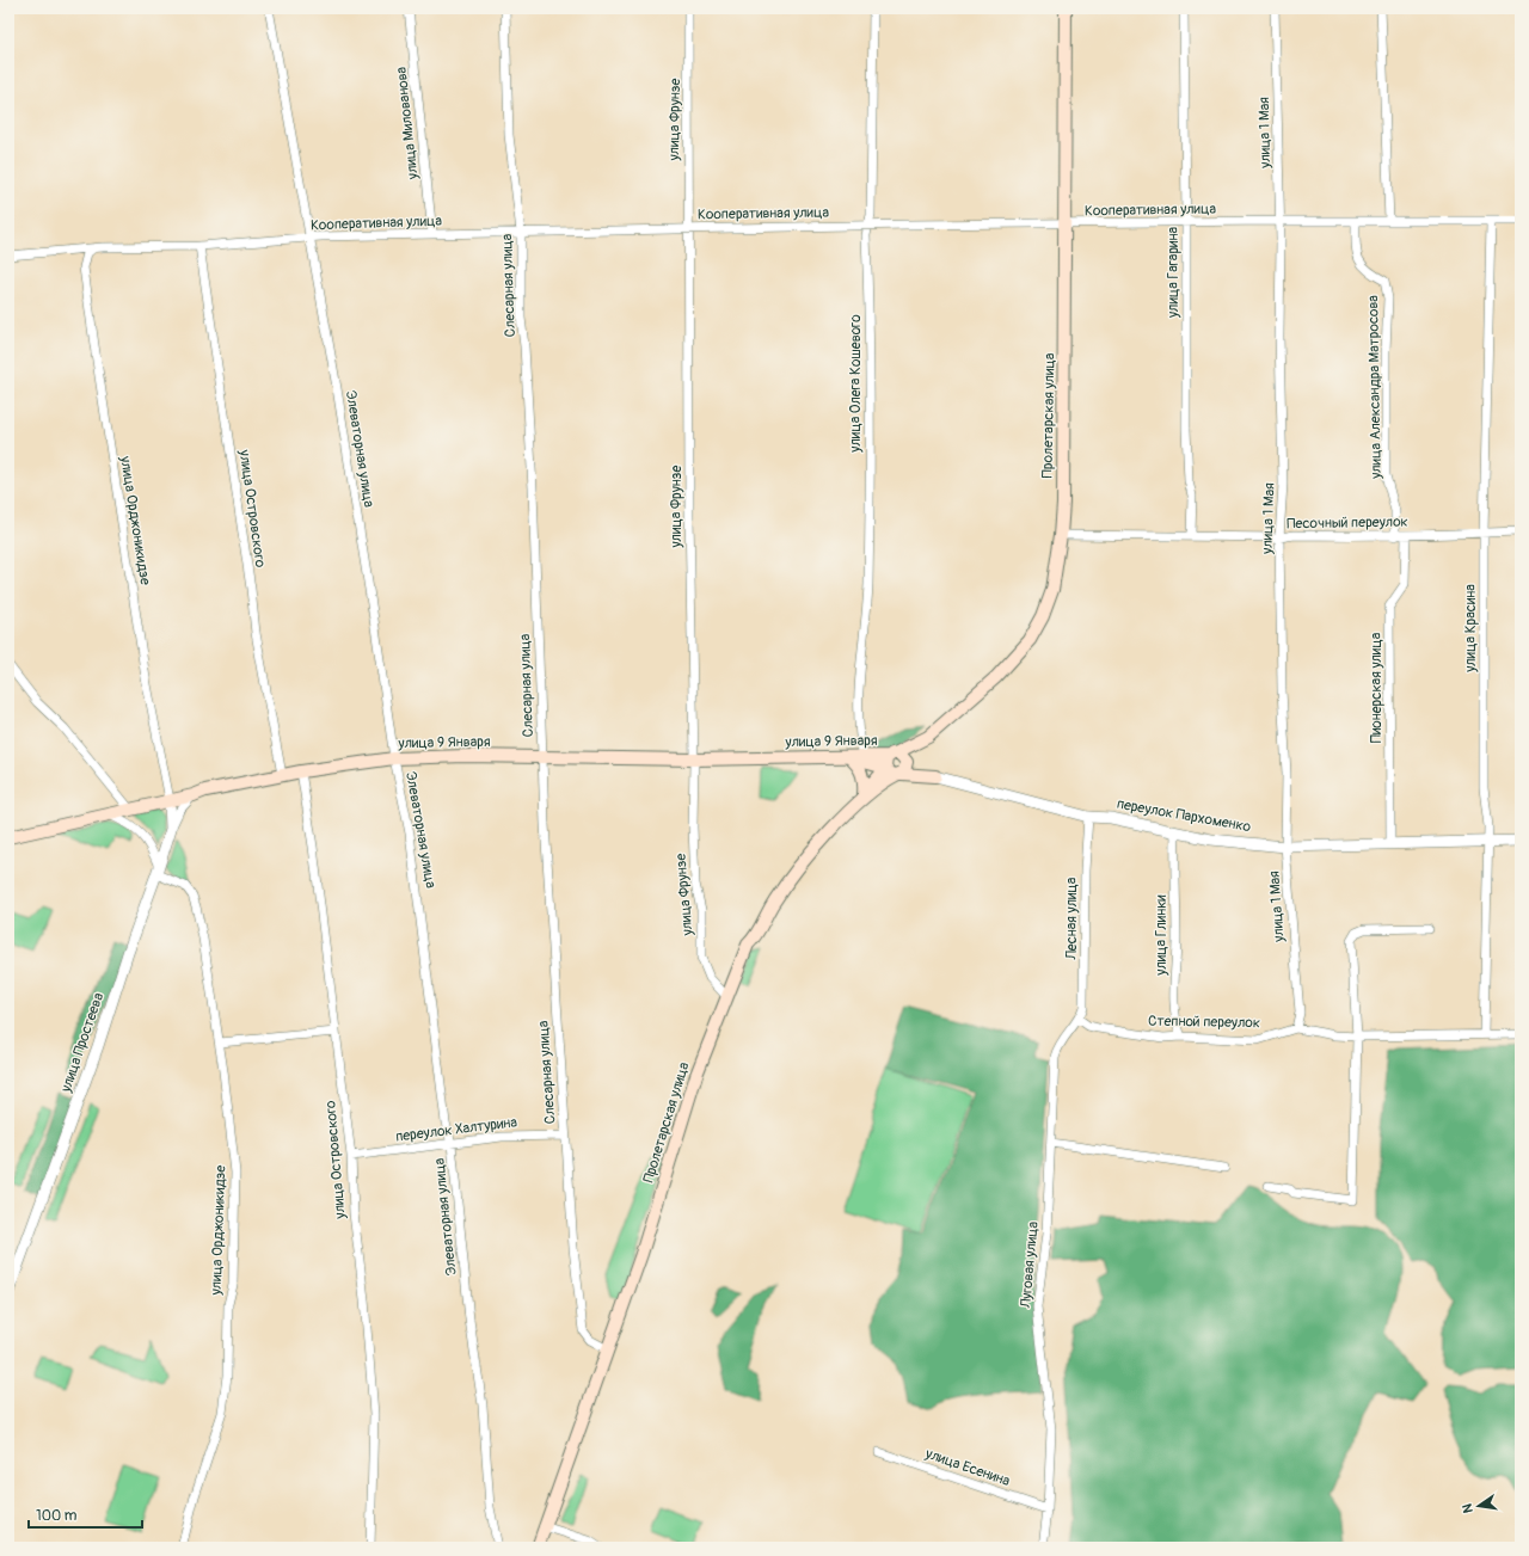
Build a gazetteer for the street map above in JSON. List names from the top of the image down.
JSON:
{
  "streets": {
    "main road": ["Пролетарская улица", "улица 9 Января"],
    "street": [
      "улица Фрунзе",
      "улица Милованова",
      "улица 1 Мая",
      "Кооперативная улица",
      "улица Гагарина",
      "Слесарная улица",
      "улица Олега Кошевого",
      "улица Александра Матросова",
      "Элеваторная улица",
      "улица Островского",
      "улица Орджоникидзе",
      "Песочный переулок",
      "улица Красина",
      "Пионерская улица",
      "переулок Пархоменко",
      "Лесная улица",
      "улица Глинки",
      "Степной переулок",
      "улица Простеева",
      "переулок Халтурина",
      "Луговая улица",
      "улица Есенина"
    ]
  },
  "crossings": [
    ["улица Фрунзе", "Кооперативная улица"],
    ["улица Фрунзе", "Пролетарская улица"],
    ["улица Фрунзе", "улица 9 Января"],
    ["улица Милованова", "Кооперативная улица"],
    ["улица 1 Мая", "Кооперативная улица"],
    ["улица 1 Мая", "Песочный переулок"],
    ["улица 1 Мая", "переулок Пархоменко"],
    ["улица 1 Мая", "Степной переулок"],
    ["Кооперативная улица", "улица Гагарина"],
    ["Кооперативная улица", "Слесарная улица"],
    ["Кооперативная улица", "улица Олега Кошевого"],
    ["Кооперативная улица", "улица Александра Матросова"],
    ["Кооперативная улица", "Пролетарская улица"],
    ["Кооперативная улица", "Элеваторная улица"],
    ["Кооперативная улица", "улица Островского"],
    ["Кооперативная улица", "улица Орджоникидзе"],
    ["Кооперативная улица", "улица Красина"],
    ["улица Гагарина", "Песочный переулок"],
    ["Слесарная улица", "Пролетарская улица"],
    ["Слесарная улица", "улица 9 Января"],
    ["Слесарная улица", "переулок Халтурина"],
    ["улица Олега Кошевого", "улица 9 Января"],
    ["улица Александра Матросова", "Песочный переулок"],
    ["Пролетарская улица", "Песочный переулок"],
    ["Пролетарская улица", "улица 9 Января"],
    ["Элеваторная улица", "улица 9 Января"],
    ["Элеваторная улица", "переулок Халтурина"],
    ["улица Островского", "улица 9 Января"],
    ["улица Островского", "переулок Халтурина"],
    ["улица Орджоникидзе", "улица 9 Января"],
    ["улица Орджоникидзе", "улица Простеева"],
    ["Песочный переулок", "улица Красина"],
    ["Песочный переулок", "Пионерская улица"],
    ["улица Красина", "переулок Пархоменко"],
    ["улица Красина", "Степной переулок"],
    ["Пионерская улица", "переулок Пархоменко"],
    ["улица 9 Января", "улица Простеева"],
    ["переулок Пархоменко", "Лесная улица"],
    ["переулок Пархоменко", "улица Глинки"],
    ["Лесная улица", "Степной переулок"],
    ["Лесная улица", "Луговая улица"],
    ["улица Глинки", "Степной переулок"],
    ["Степной переулок", "Луговая улица"],
    ["Луговая улица", "улица Есенина"]
  ],
  "scale_bar": "100 m",
  "north": "left"
}
